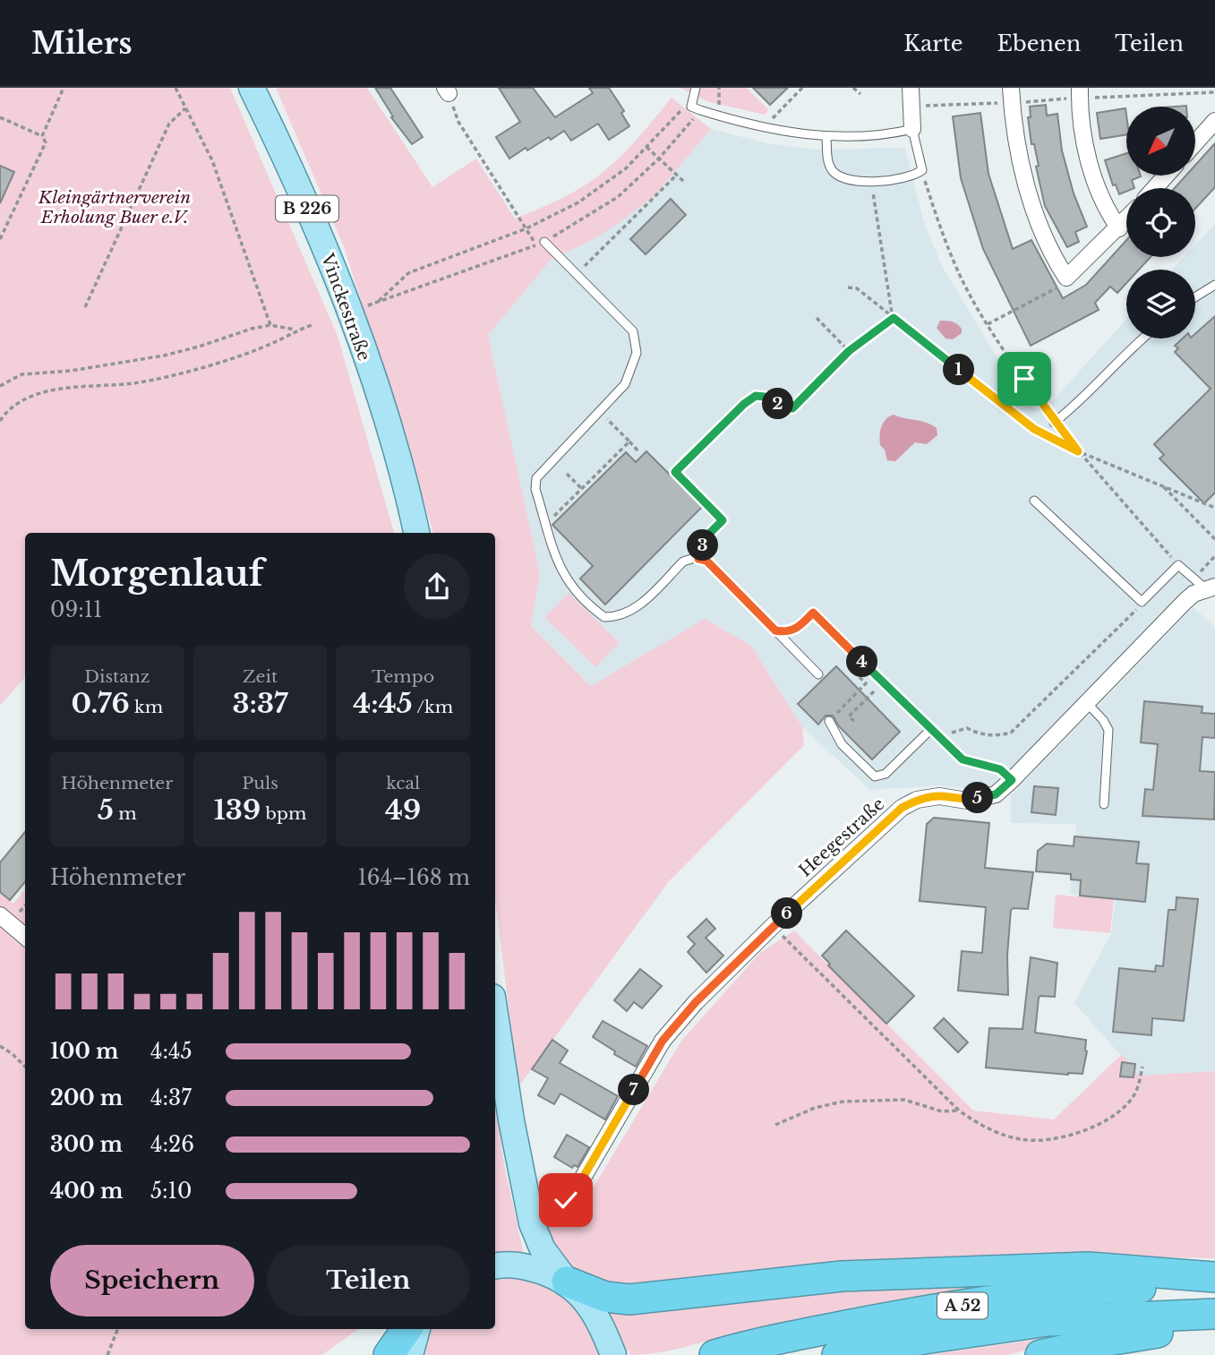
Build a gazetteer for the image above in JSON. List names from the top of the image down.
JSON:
{
  "streets": {
    "highway": ["A 52"],
    "main road": ["B 226", "Vinckestraße"],
    "street": ["Heegestraße"]
  },
  "parks": ["Kleingärtnerverein Erholung Buer e.V."],
  "north": "bottom left",
  "page": {
    "header": "Milers",
    "nav": ["Karte", "Ebenen", "Teilen"],
    "pins": [
      "1",
      "2",
      "3",
      "4",
      "5",
      "6",
      "7"
    ],
    "heading": ["Morgenlauf", "09:11"],
    "stats": [
      ["Distanz", "0.76 km"],
      ["Zeit", "3:37"],
      ["Tempo", "4:45 /km"],
      ["Höhenmeter", "5 m"],
      ["Puls", "139 bpm"],
      ["kcal", "49"]
    ],
    "chart": ["Höhenmeter", "164–168 m"],
    "list": [
      {
        "name": "100 m",
        "note": "4:45"
      },
      {
        "name": "200 m",
        "note": "4:37"
      },
      {
        "name": "300 m",
        "note": "4:26"
      },
      {
        "name": "400 m",
        "note": "5:10"
      }
    ],
    "buttons": ["Speichern", "Teilen"]
  }
}
